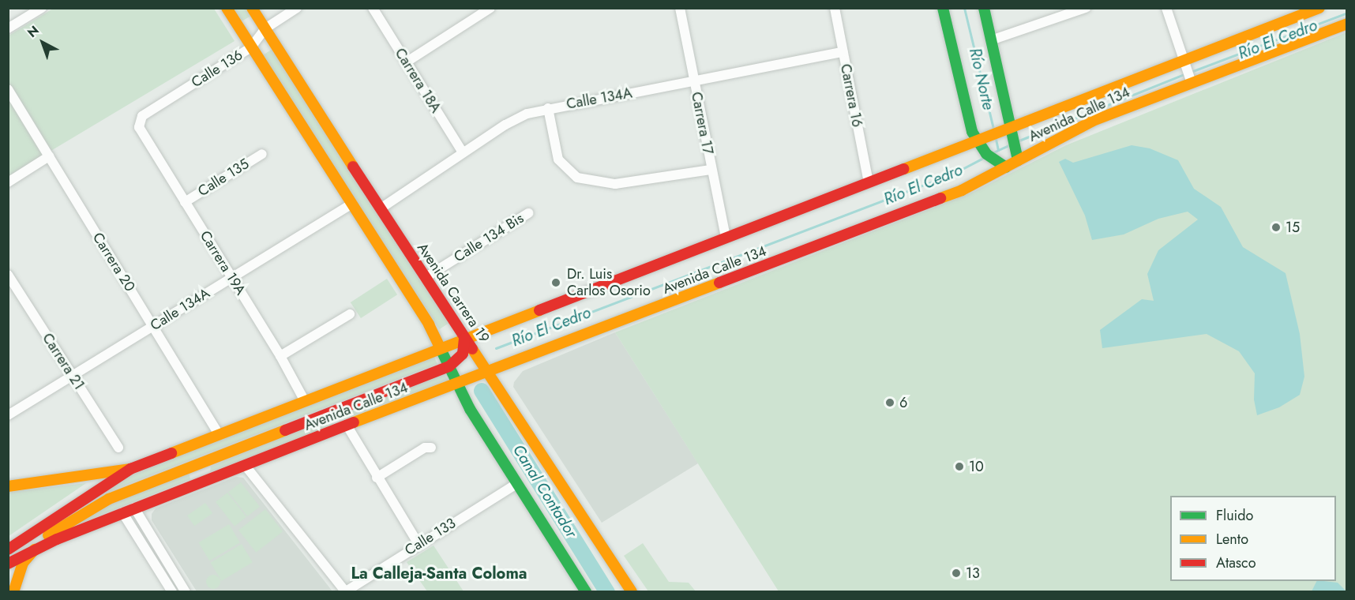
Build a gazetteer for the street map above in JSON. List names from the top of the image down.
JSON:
{
  "streets": {
    "main road": ["Avenida Calle 134", "Avenida Carrera 19"],
    "street": [
      "Calle 136",
      "Carrera 18A",
      "Carrera 16",
      "Calle 134A",
      "Carrera 17",
      "Calle 135",
      "Calle 134 Bis",
      "Carrera 20",
      "Carrera 19A",
      "Carrera 21",
      "Calle 133"
    ]
  },
  "crossings": [
    ["Calle 136", "Carrera 19A"],
    ["Calle 136", "Avenida Carrera 19"],
    ["Carrera 18A", "Calle 134A"],
    ["Carrera 16", "Calle 134A"],
    ["Carrera 16", "Avenida Calle 134"],
    ["Calle 134A", "Carrera 17"],
    ["Calle 134A", "Carrera 20"],
    ["Calle 134A", "Carrera 19A"],
    ["Calle 134A", "Avenida Carrera 19"],
    ["Calle 134A", "Carrera 21"],
    ["Avenida Calle 134", "Carrera 17"],
    ["Avenida Calle 134", "Carrera 20"],
    ["Avenida Calle 134", "Carrera 19A"],
    ["Avenida Calle 134", "Avenida Carrera 19"],
    ["Calle 135", "Carrera 19A"],
    ["Calle 134 Bis", "Avenida Carrera 19"]
  ],
  "districts": ["La Calleja-Santa Coloma"],
  "water": ["Río El Cedro", "Río Norte", "Canal Contador"],
  "places": [
    "15",
    "Dr. Luis Carlos Osorio",
    "6",
    "10",
    "13"
  ],
  "legend": ["Fluido", "Lento", "Atasco"],
  "north": "top left"
}
